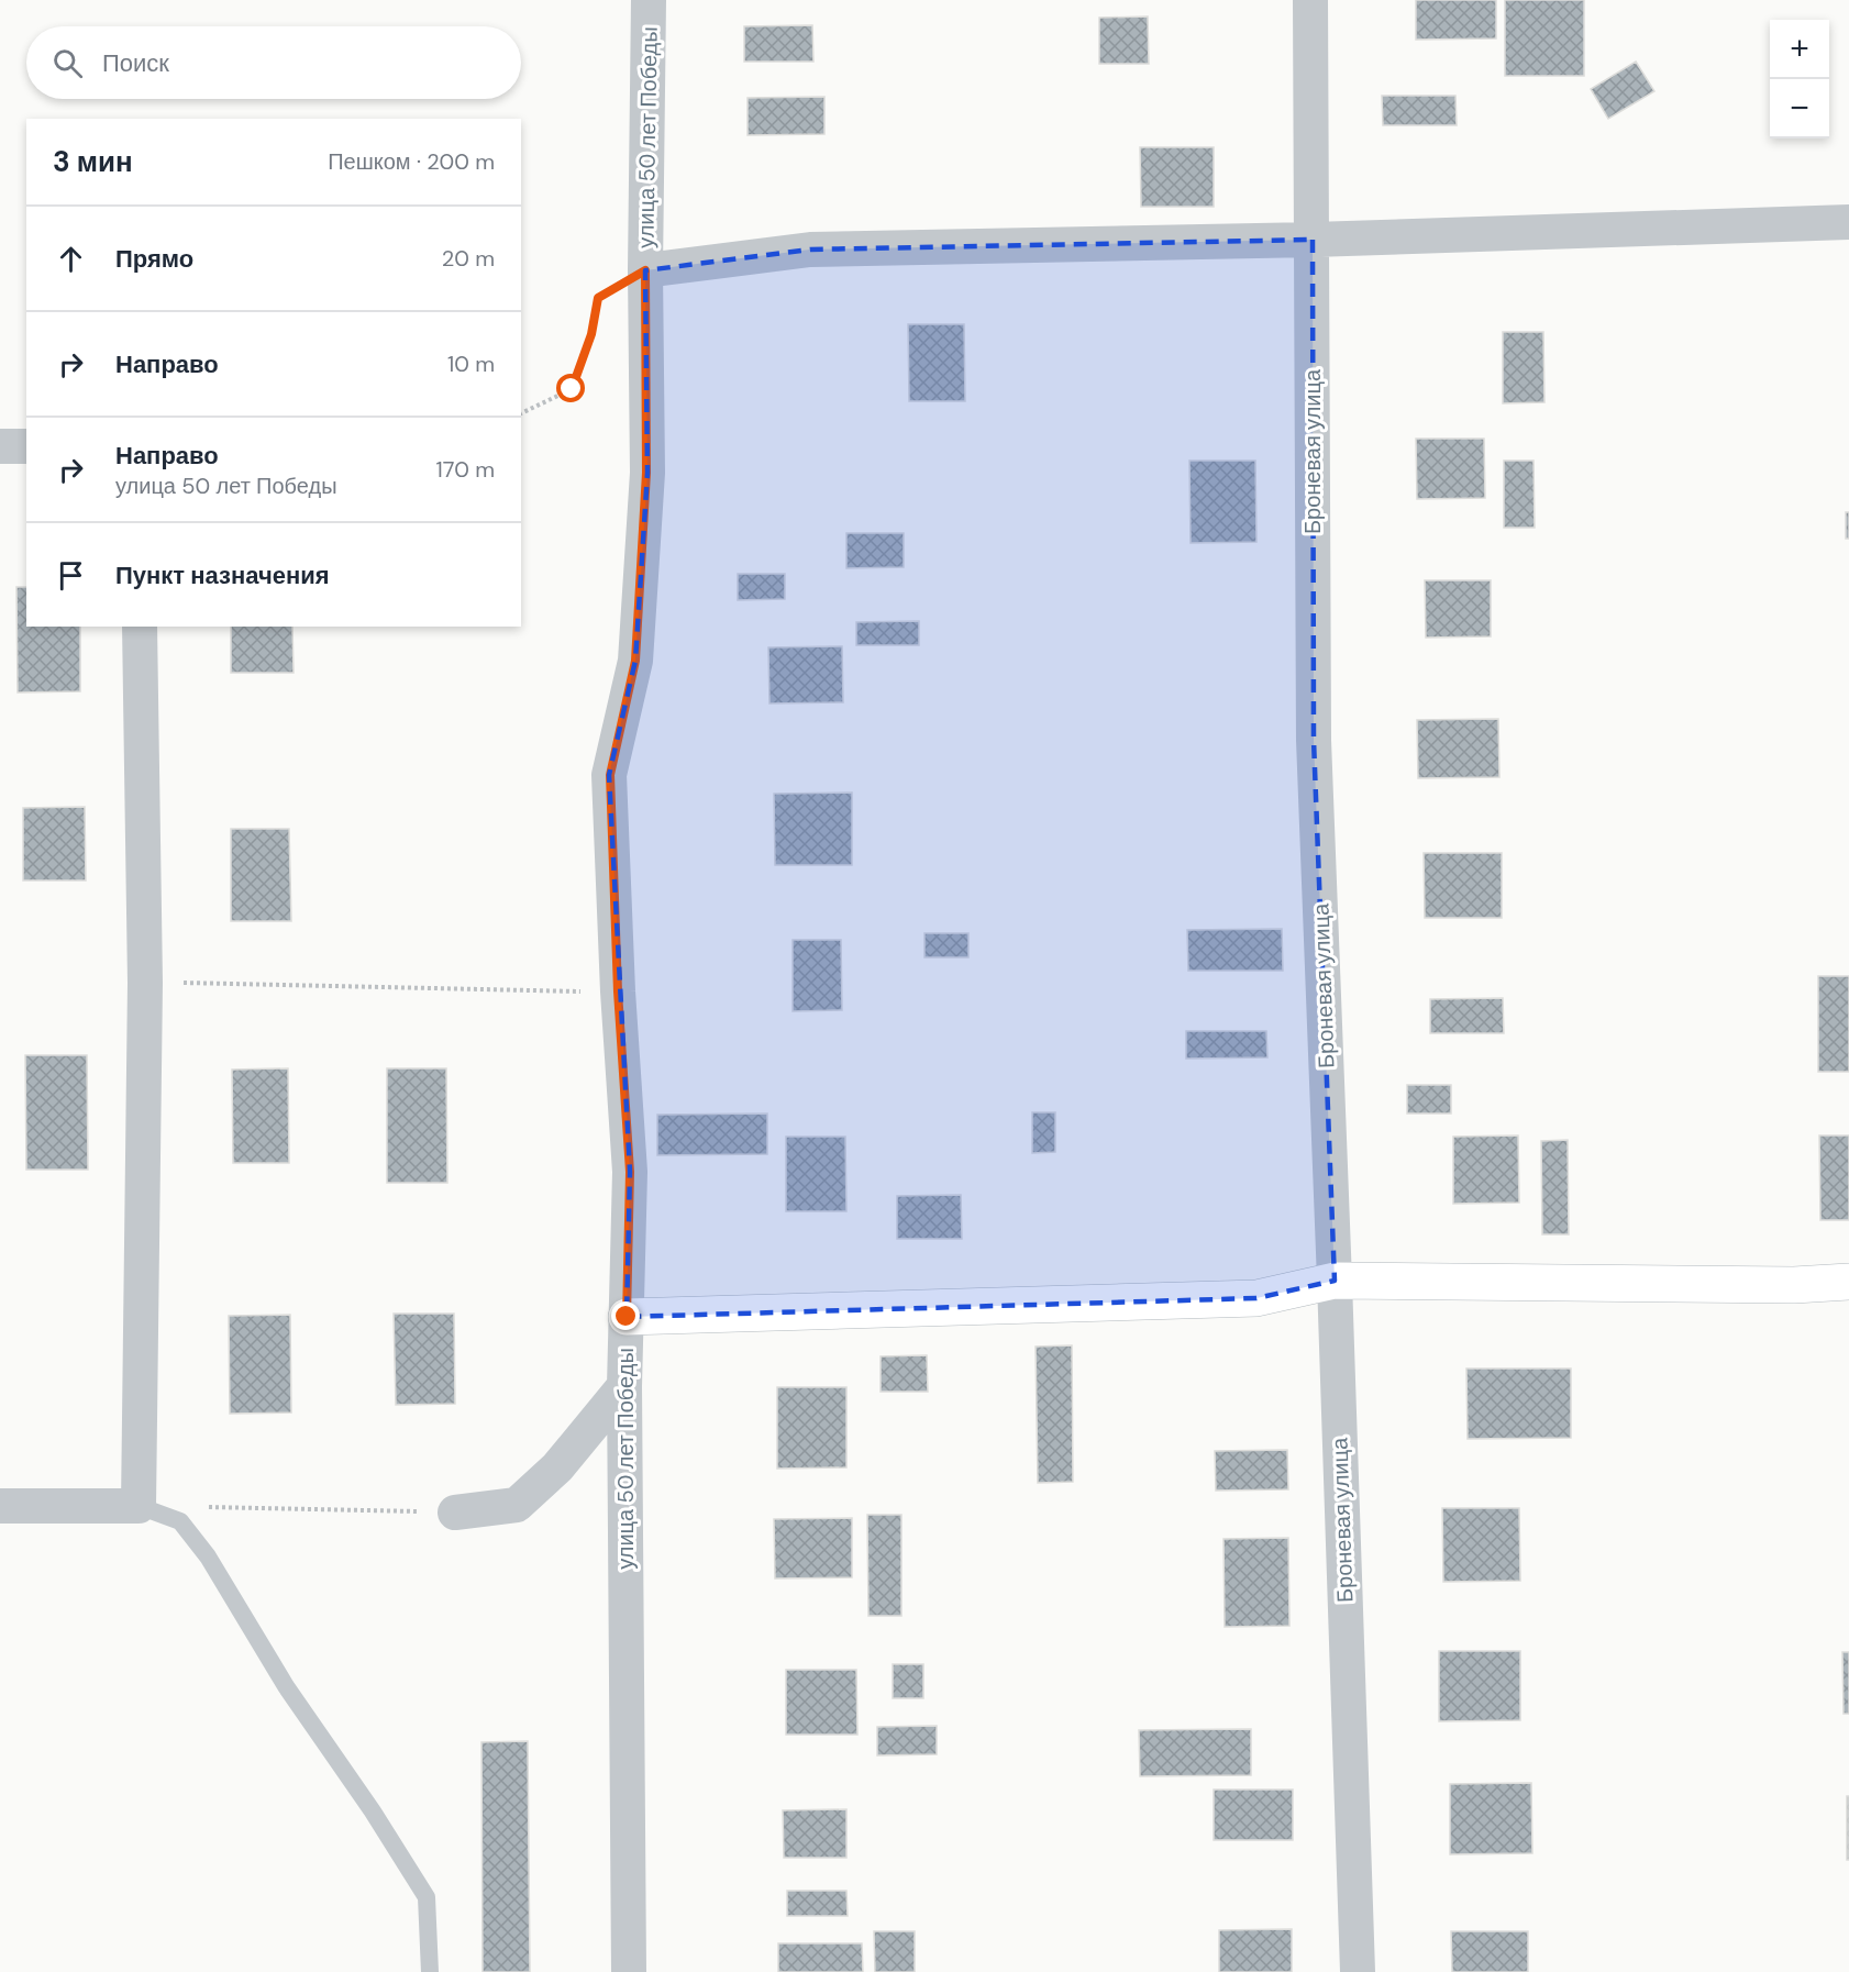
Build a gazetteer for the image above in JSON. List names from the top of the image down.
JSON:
{
  "streets": {
    "street": ["улица 50 лет Победы", "Броневая улица"]
  },
  "page": {
    "map_buttons": ["+", "−"],
    "search": "Поиск",
    "heading": ["3 мин", "Пешком · 200 m"],
    "list": [
      ["Прямо", "20 m"],
      ["Направо", "10 m"],
      ["Направо", "улица 50 лет Победы", "170 m"],
      "Пункт назначения"
    ]
  }
}
